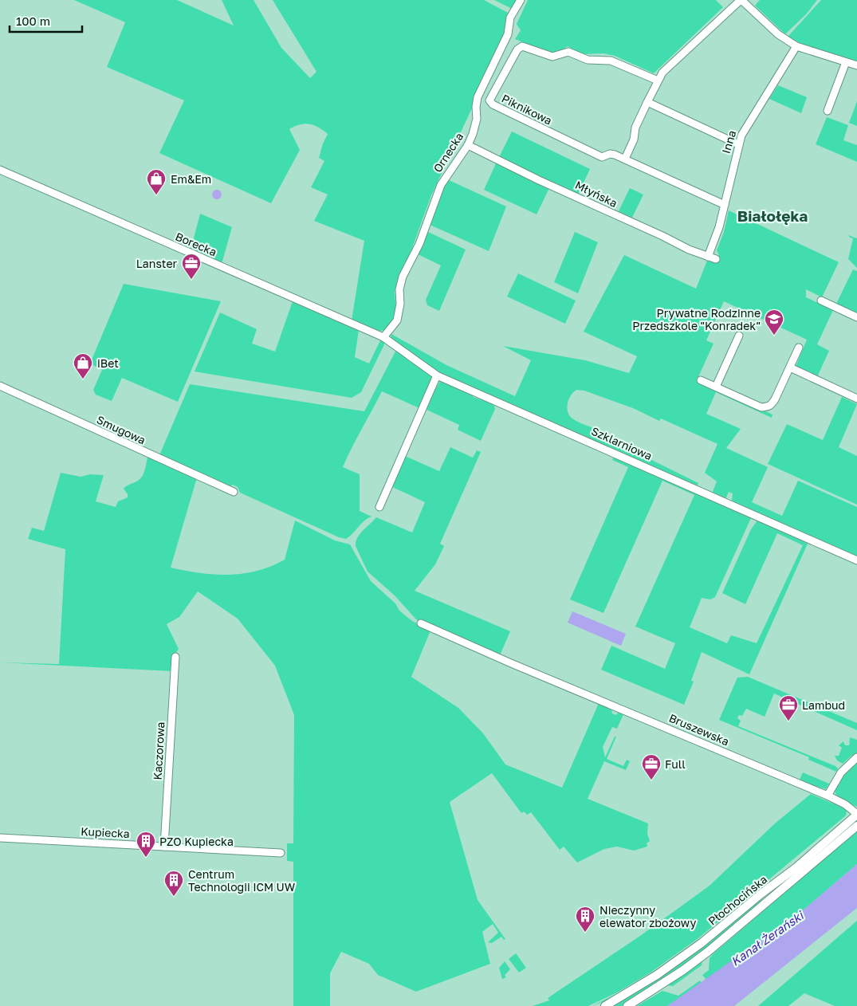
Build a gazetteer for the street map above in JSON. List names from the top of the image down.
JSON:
{
  "streets": {
    "main road": ["Płochocińska"],
    "street": [
      "Piknikowa",
      "Inna",
      "Ornecka",
      "Młyńska",
      "Borecka",
      "Smugowa",
      "Szklarniowa",
      "Bruszewska",
      "Kaczorowa",
      "Kupiecka"
    ]
  },
  "crossings": [
    ["Piknikowa", "Inna"],
    ["Inna", "Młyńska"],
    ["Ornecka", "Młyńska"],
    ["Ornecka", "Borecka"],
    ["Ornecka", "Szklarniowa"],
    ["Borecka", "Szklarniowa"],
    ["Bruszewska", "Płochocińska"],
    ["Kaczorowa", "Kupiecka"]
  ],
  "districts": ["Białołęka"],
  "water": ["Kanał Żerański"],
  "places": {
    "shop": ["Em&Em", "iBet"],
    "office": ["Lanster", "Lambud", "Full"],
    "school or university": ["Prywatne Rodzinne Przedszkole \"Konradek\""],
    "building": ["PZO Kupiecka", "Centrum Technologii ICM UW", "Nieczynny elewator zbożowy"]
  },
  "scale_bar": "100 m"
}
